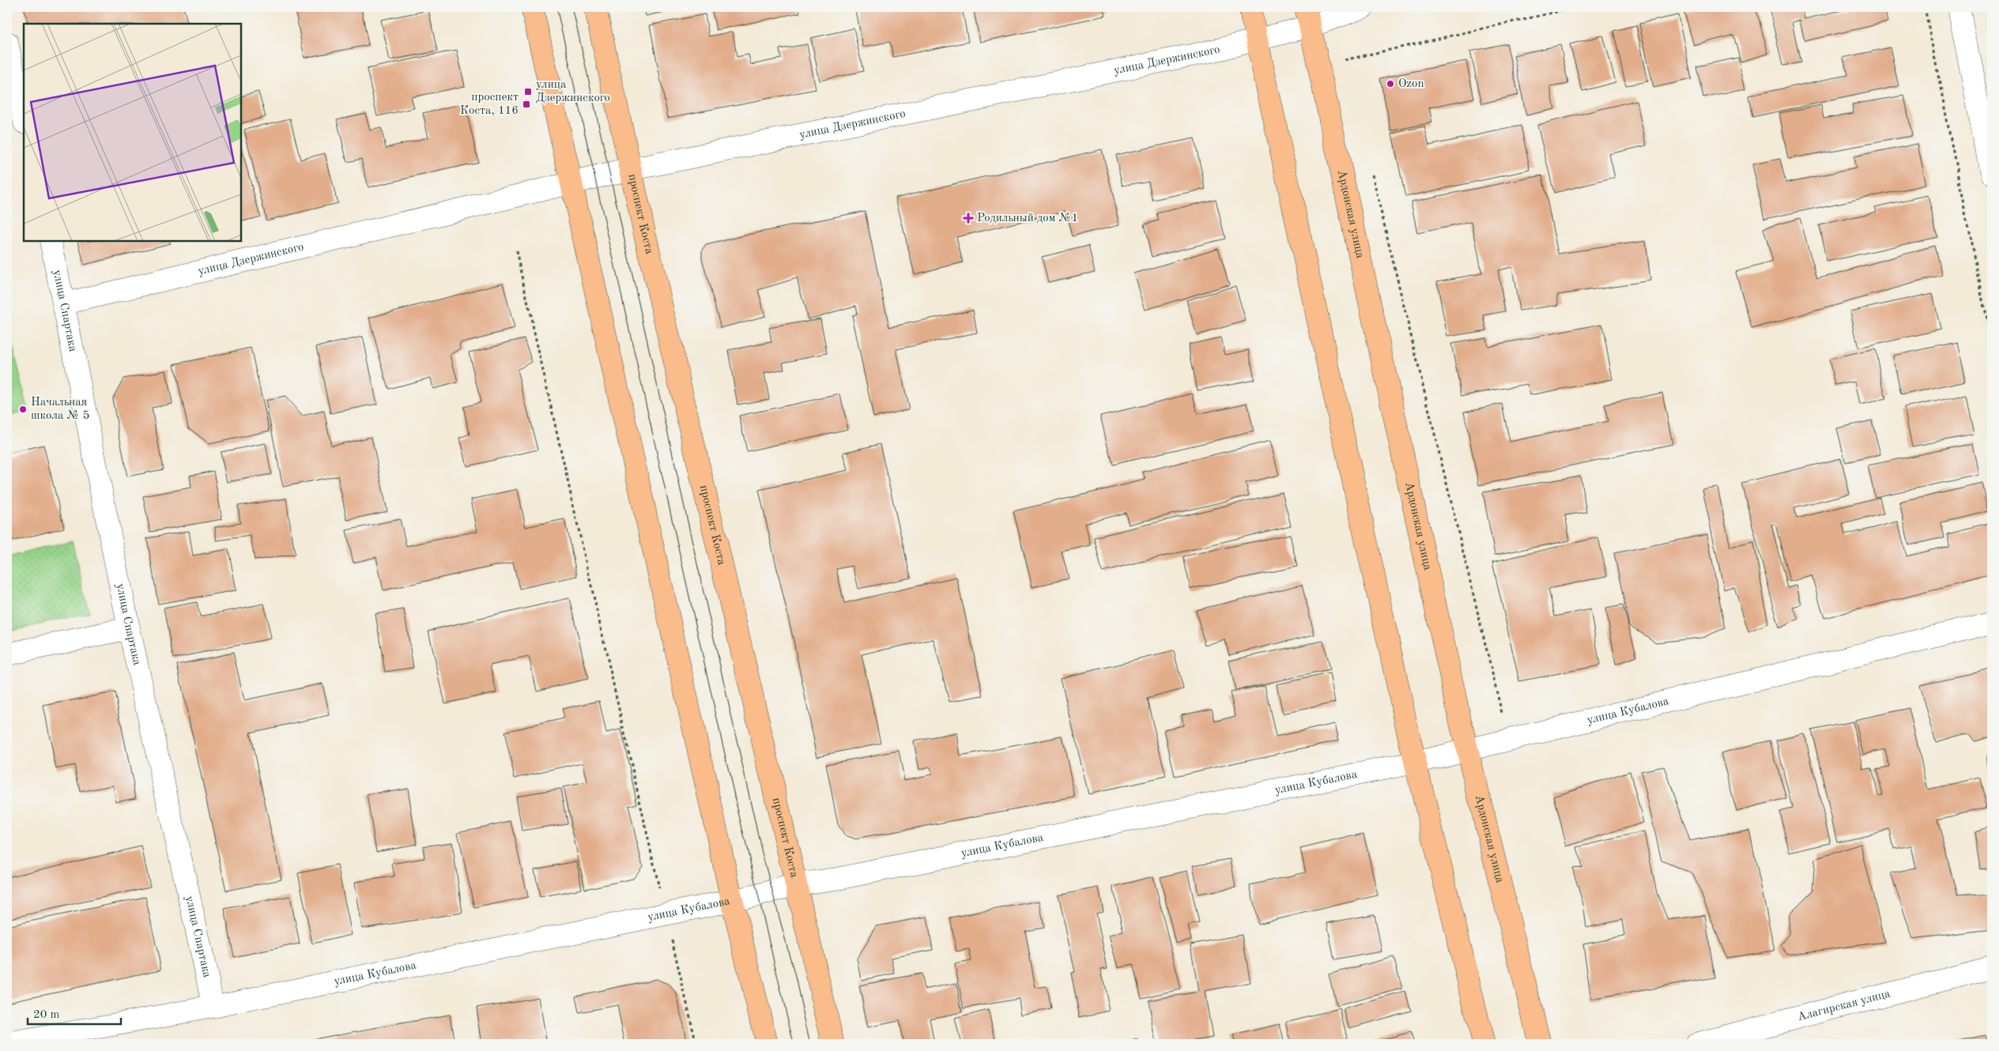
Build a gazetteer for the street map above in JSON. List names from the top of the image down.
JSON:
{
  "streets": {
    "main road": ["Ардонская улица", "проспект Коста"],
    "street": [
      "улица Дзержинского",
      "улица Спартака",
      "улица Кубалова",
      "Алагирская улица"
    ]
  },
  "crossings": [
    ["улица Дзержинского", "Ардонская улица"],
    ["улица Дзержинского", "проспект Коста"],
    ["улица Дзержинского", "улица Спартака"],
    ["Ардонская улица", "улица Кубалова"],
    ["проспект Коста", "улица Кубалова"],
    ["улица Спартака", "улица Кубалова"]
  ],
  "places": {
    "other": ["Ozon", "Начальная школа № 5"],
    "transit": ["улица Дзержинского", "проспект Коста, 116"],
    "health": ["Родильный дом №1"]
  },
  "scale_bar": "20 m"
}
